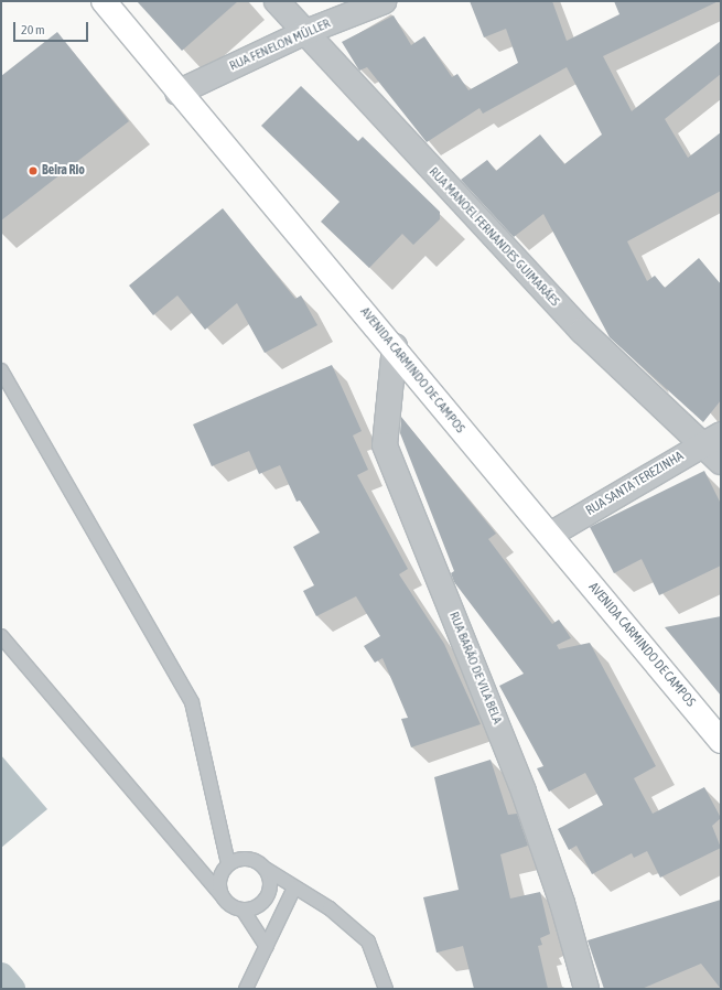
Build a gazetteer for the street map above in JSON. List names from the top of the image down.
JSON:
{
  "streets": {
    "main road": ["AVENIDA CARMINDO DE CAMPOS"],
    "street": [
      "RUA FENELON MÜLLER",
      "RUA MANOEL FERNANDES GUIMARÃES",
      "RUA SANTA TEREZINHA",
      "RUA BARÃO DE VILA BELA"
    ]
  },
  "crossings": [
    ["RUA FENELON MÜLLER", "RUA MANOEL FERNANDES GUIMARÃES"],
    ["RUA FENELON MÜLLER", "AVENIDA CARMINDO DE CAMPOS"],
    ["RUA MANOEL FERNANDES GUIMARÃES", "RUA SANTA TEREZINHA"],
    ["AVENIDA CARMINDO DE CAMPOS", "RUA SANTA TEREZINHA"],
    ["AVENIDA CARMINDO DE CAMPOS", "RUA BARÃO DE VILA BELA"]
  ],
  "places": ["Beira Rio"],
  "scale_bar": "20 m"
}
